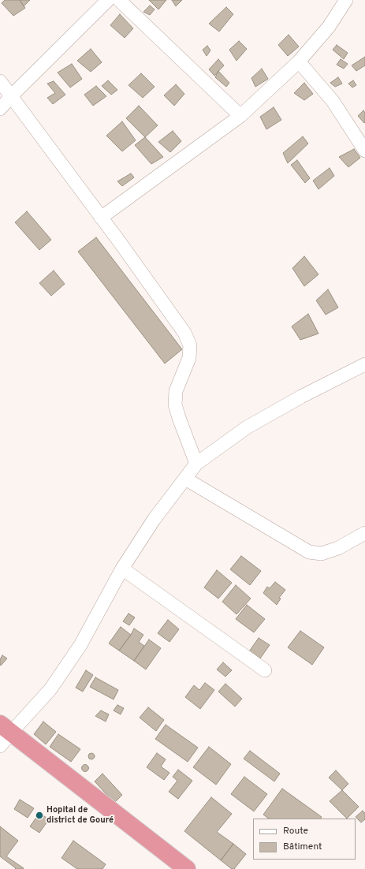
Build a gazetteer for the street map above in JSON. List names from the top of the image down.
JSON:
{
  "places": ["Hopital de district de Gouré"],
  "legend": ["Route", "Bâtiment"]
}
